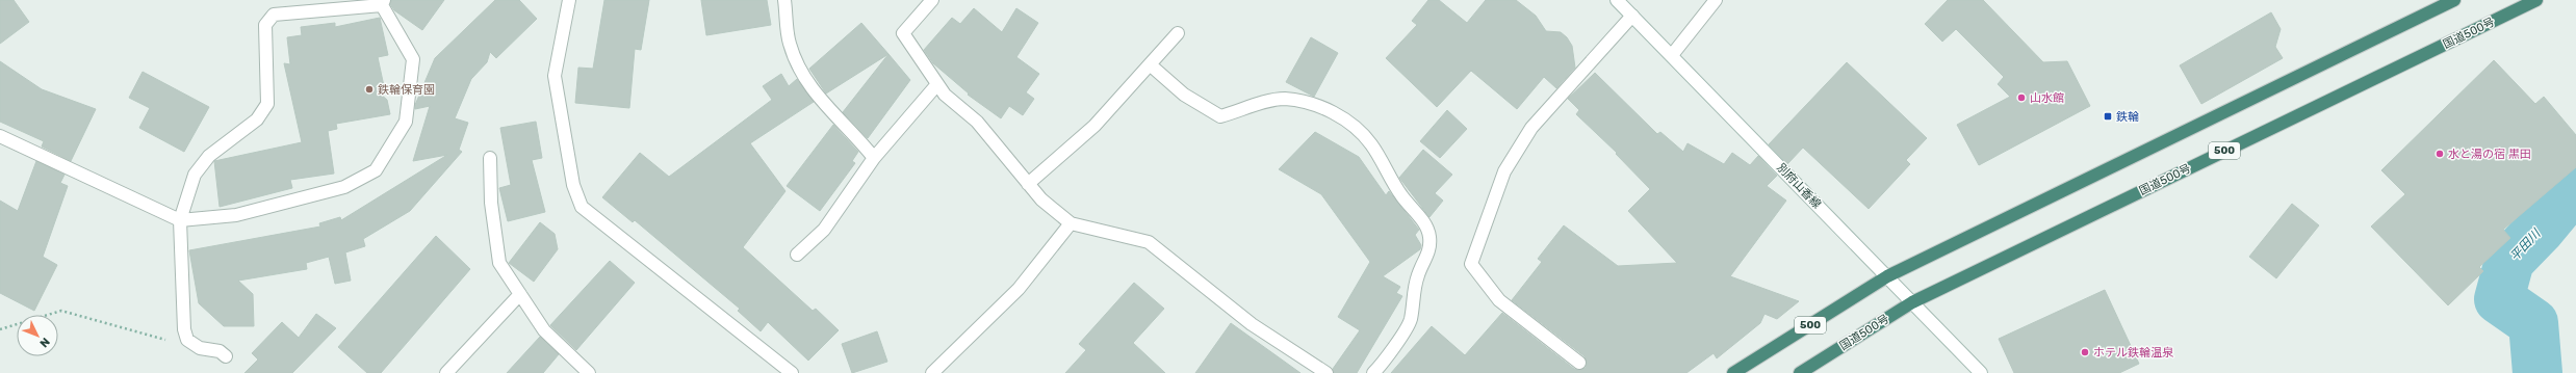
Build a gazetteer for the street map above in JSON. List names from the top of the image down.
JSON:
{
  "streets": {
    "highway": ["国道500号", "500"],
    "street": ["別府山香線"]
  },
  "crossings": [
    ["国道500号", "別府山香線"],
    ["500", "別府山香線"]
  ],
  "water": ["平田川"],
  "places": {
    "other": [
      "鉄輪保育園",
      "山水館",
      "水と湯の宿 黒田",
      "ホテル鉄輪温泉"
    ],
    "transit": ["鉄輪"]
  },
  "north": "bottom right"
}
